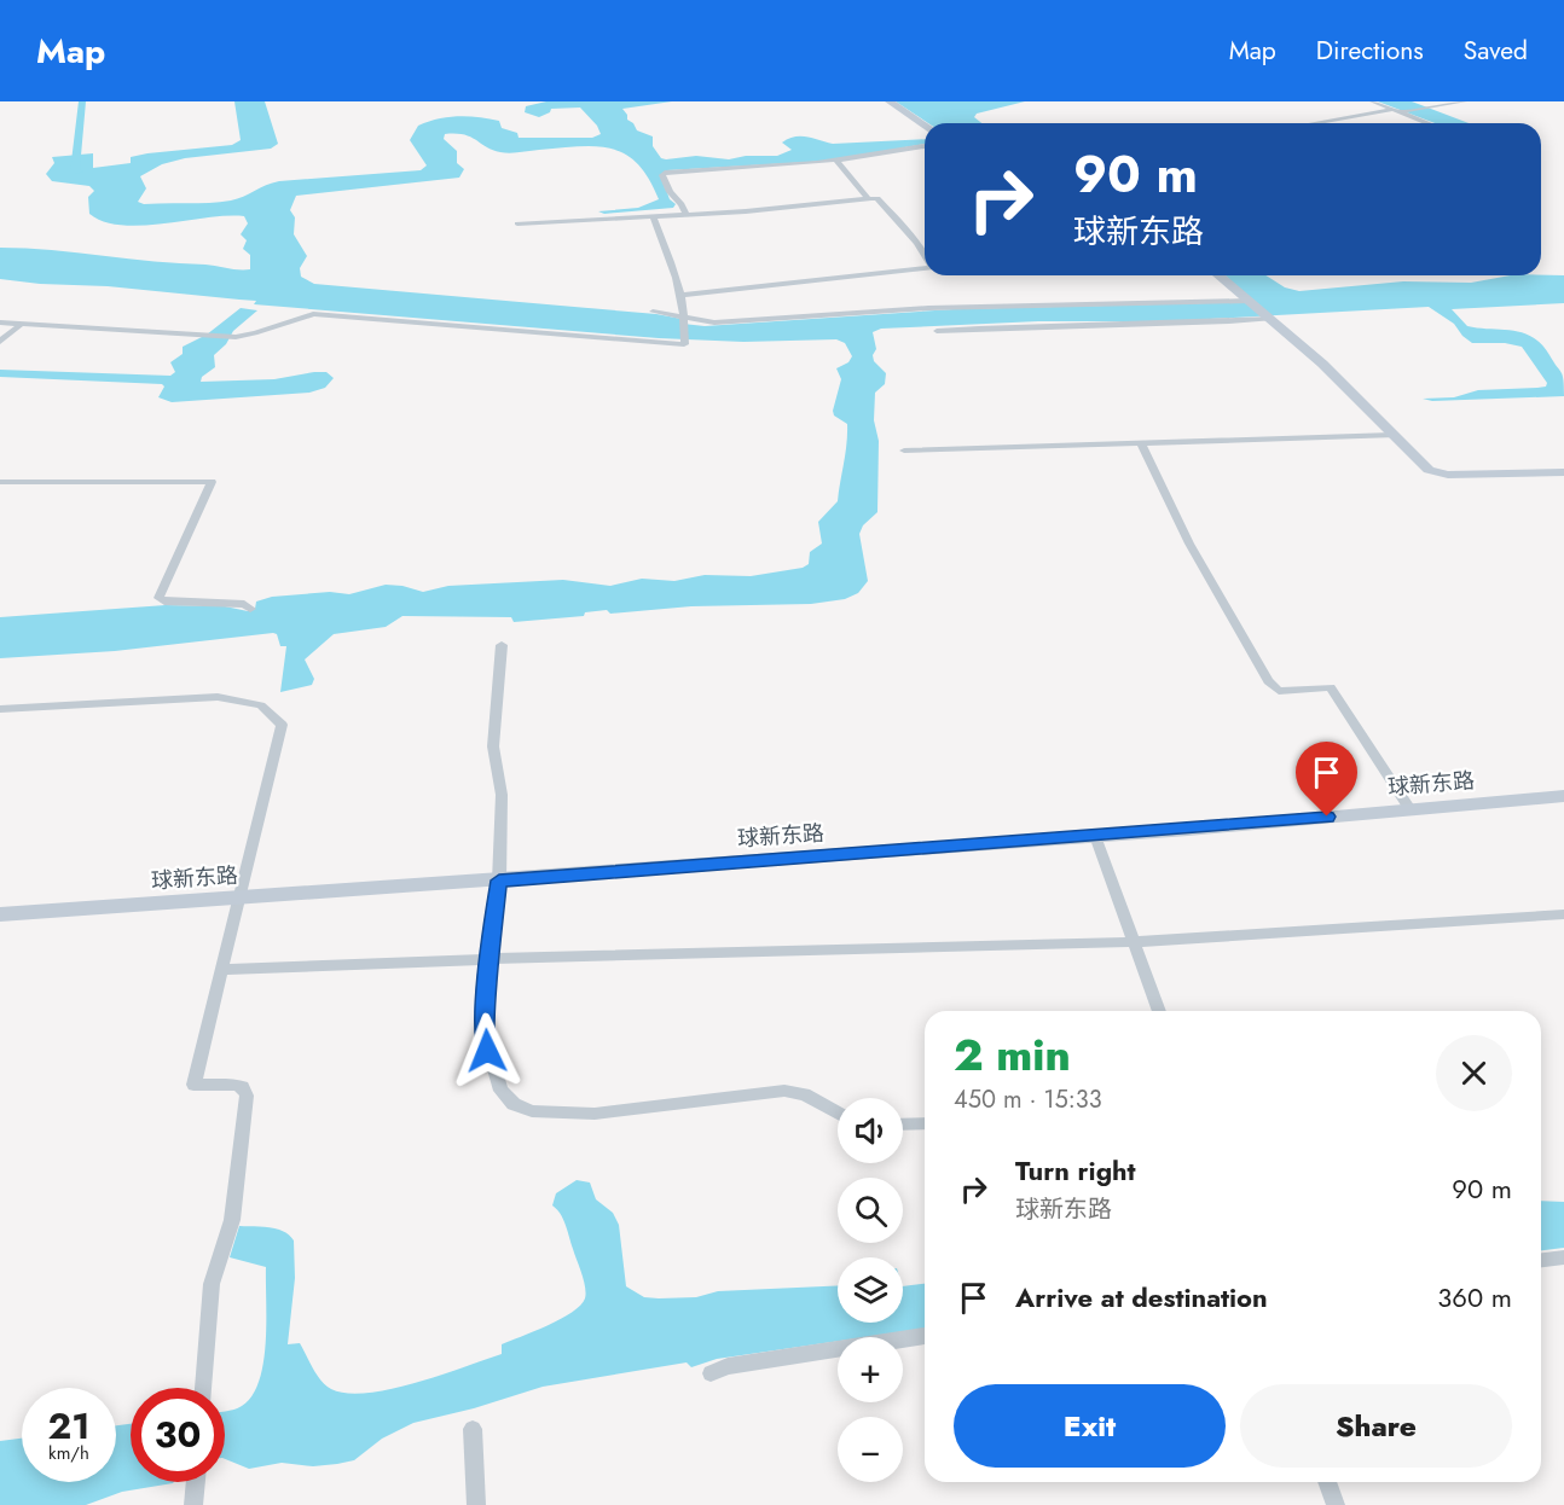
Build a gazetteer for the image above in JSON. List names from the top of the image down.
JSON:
{
  "streets": {
    "street": ["球新东路"]
  },
  "page": {
    "header": "Map",
    "nav": ["Map", "Directions", "Saved"],
    "turn": ["90 m", "球新东路"],
    "heading": ["2 min", "450 m · 15:33"],
    "map_buttons": ["+", "−"],
    "list": [
      {
        "name": "Turn right",
        "note": "球新东路",
        "value": "90 m"
      },
      {
        "name": "Arrive at destination",
        "value": "360 m"
      }
    ],
    "buttons": ["Exit", "Share"],
    "speed": "21 km/h",
    "limit": "30"
  }
}
